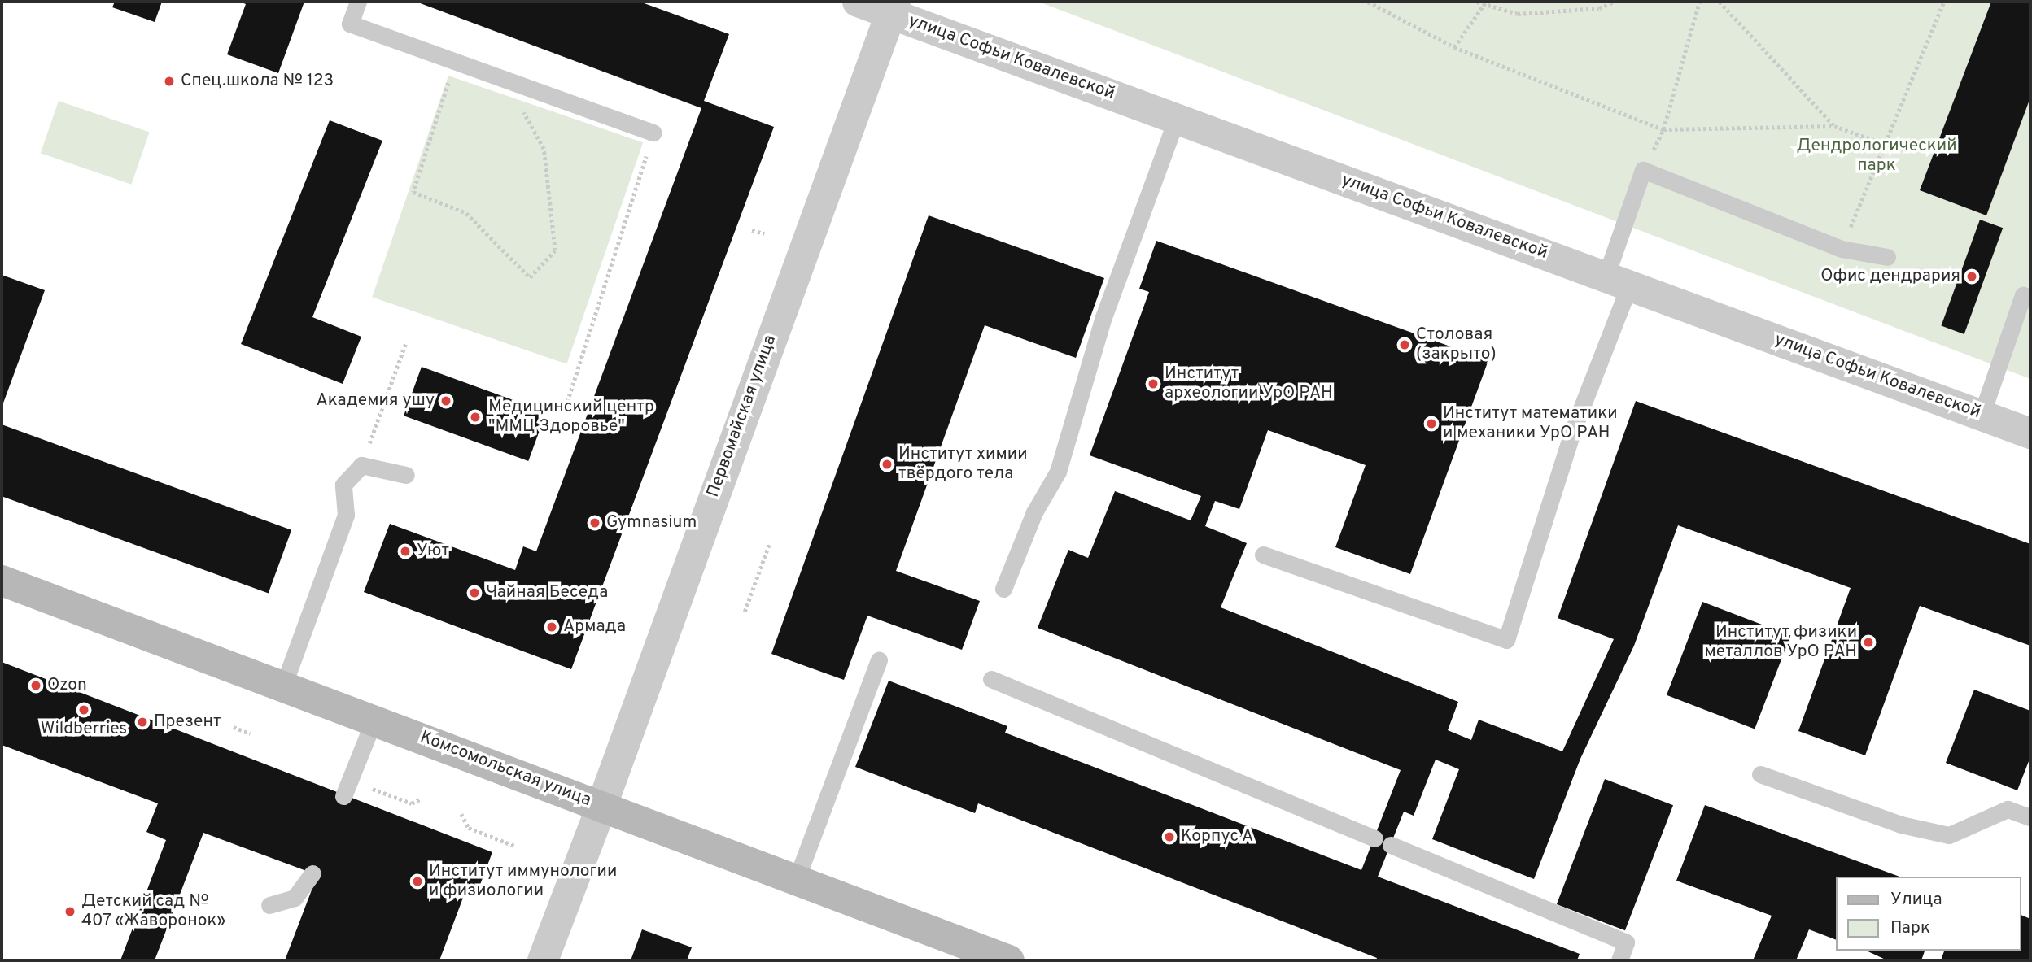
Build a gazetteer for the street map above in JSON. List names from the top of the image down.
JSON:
{
  "streets": {
    "main road": ["Комсомольская улица"],
    "street": ["улица Софьи Ковалевской", "Первомайская улица"]
  },
  "crossings": [
    ["улица Софьи Ковалевской", "Первомайская улица"],
    ["Первомайская улица", "Комсомольская улица"]
  ],
  "parks": ["Дендрологический парк"],
  "places": [
    "Спец.школа № 123",
    "Офис дендрария",
    "Столовая (закрыто)",
    "Институт археологии УрО РАН",
    "Академия ушу",
    "Медицинский центр \"ММЦ Здоровье\"",
    "Институт математики и механики УрО РАН",
    "Институт химии твёрдого тела",
    "Gymnasium",
    "Уют",
    "Чайная Беседа",
    "Армада",
    "Институт физики металлов УрО РАН",
    "Ozon",
    "Wildberries",
    "Презент",
    "Корпус А",
    "Институт иммунологии и физиологии",
    "Детский сад № 407 «Жаворонок»"
  ],
  "legend": ["Улица", "Парк"]
}
